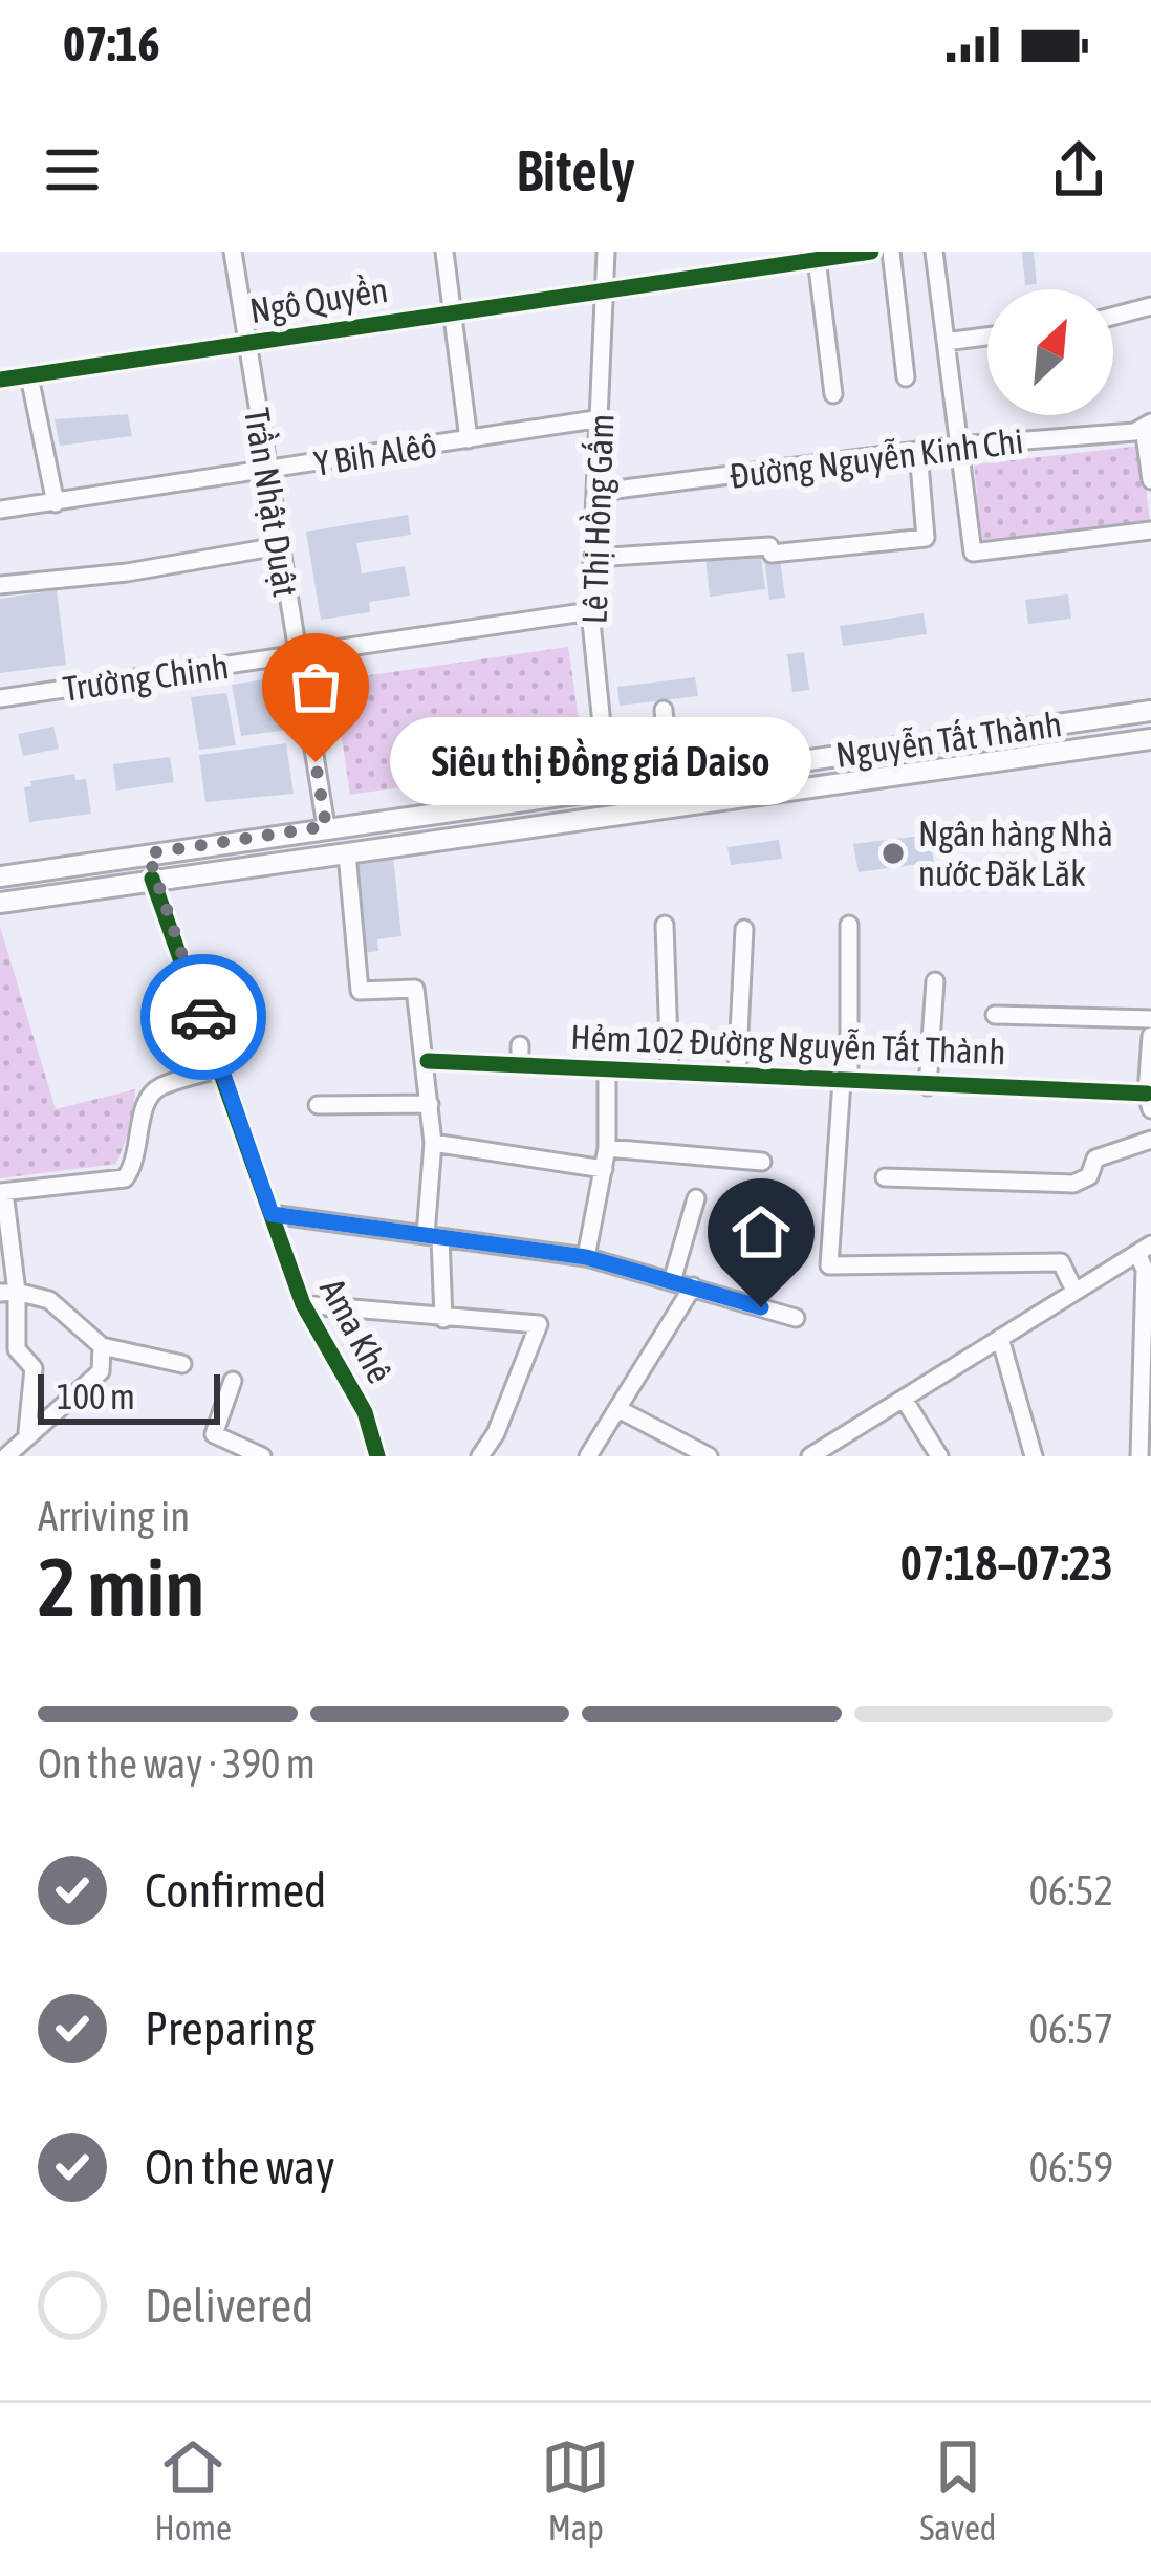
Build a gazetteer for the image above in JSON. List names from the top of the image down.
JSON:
{
  "streets": {
    "main road": ["Nguyễn Tất Thành"],
    "street": [
      "Ngô Quyền",
      "Y Bih Alêô",
      "Đường Nguyễn Kinh Chi",
      "Trần Nhật Duật",
      "Lê Thị Hồng Gấm",
      "Trường Chinh",
      "Hẻm 102 Đường Nguyễn Tất Thành",
      "Ama Khê"
    ]
  },
  "crossings": [
    ["Ngô Quyền", "Trần Nhật Duật"],
    ["Ngô Quyền", "Lê Thị Hồng Gấm"],
    ["Y Bih Alêô", "Trần Nhật Duật"],
    ["Y Bih Alêô", "Lê Thị Hồng Gấm"],
    ["Đường Nguyễn Kinh Chi", "Lê Thị Hồng Gấm"],
    ["Trần Nhật Duật", "Trường Chinh"],
    ["Trần Nhật Duật", "Nguyễn Tất Thành"],
    ["Lê Thị Hồng Gấm", "Trường Chinh"],
    ["Lê Thị Hồng Gấm", "Nguyễn Tất Thành"],
    ["Nguyễn Tất Thành", "Ama Khê"]
  ],
  "places": ["Siêu thị Đồng giá Daiso", "Ngân hàng Nhà nước Đăk Lăk"],
  "scale_bar": "100 m",
  "north": "top right",
  "page": {
    "status": "07:16",
    "header": "Bitely",
    "bubble": "Siêu thị Đồng giá Daiso",
    "scale": "100 m",
    "heading": ["2 min", "Arriving in", "07:18–07:23"],
    "bar": "On the way · 390 m",
    "list": [
      ["Confirmed", "06:52"],
      ["Preparing", "06:57"],
      ["On the way", "06:59"],
      "Delivered"
    ],
    "tabs": ["Home", "Map", "Saved"]
  }
}
